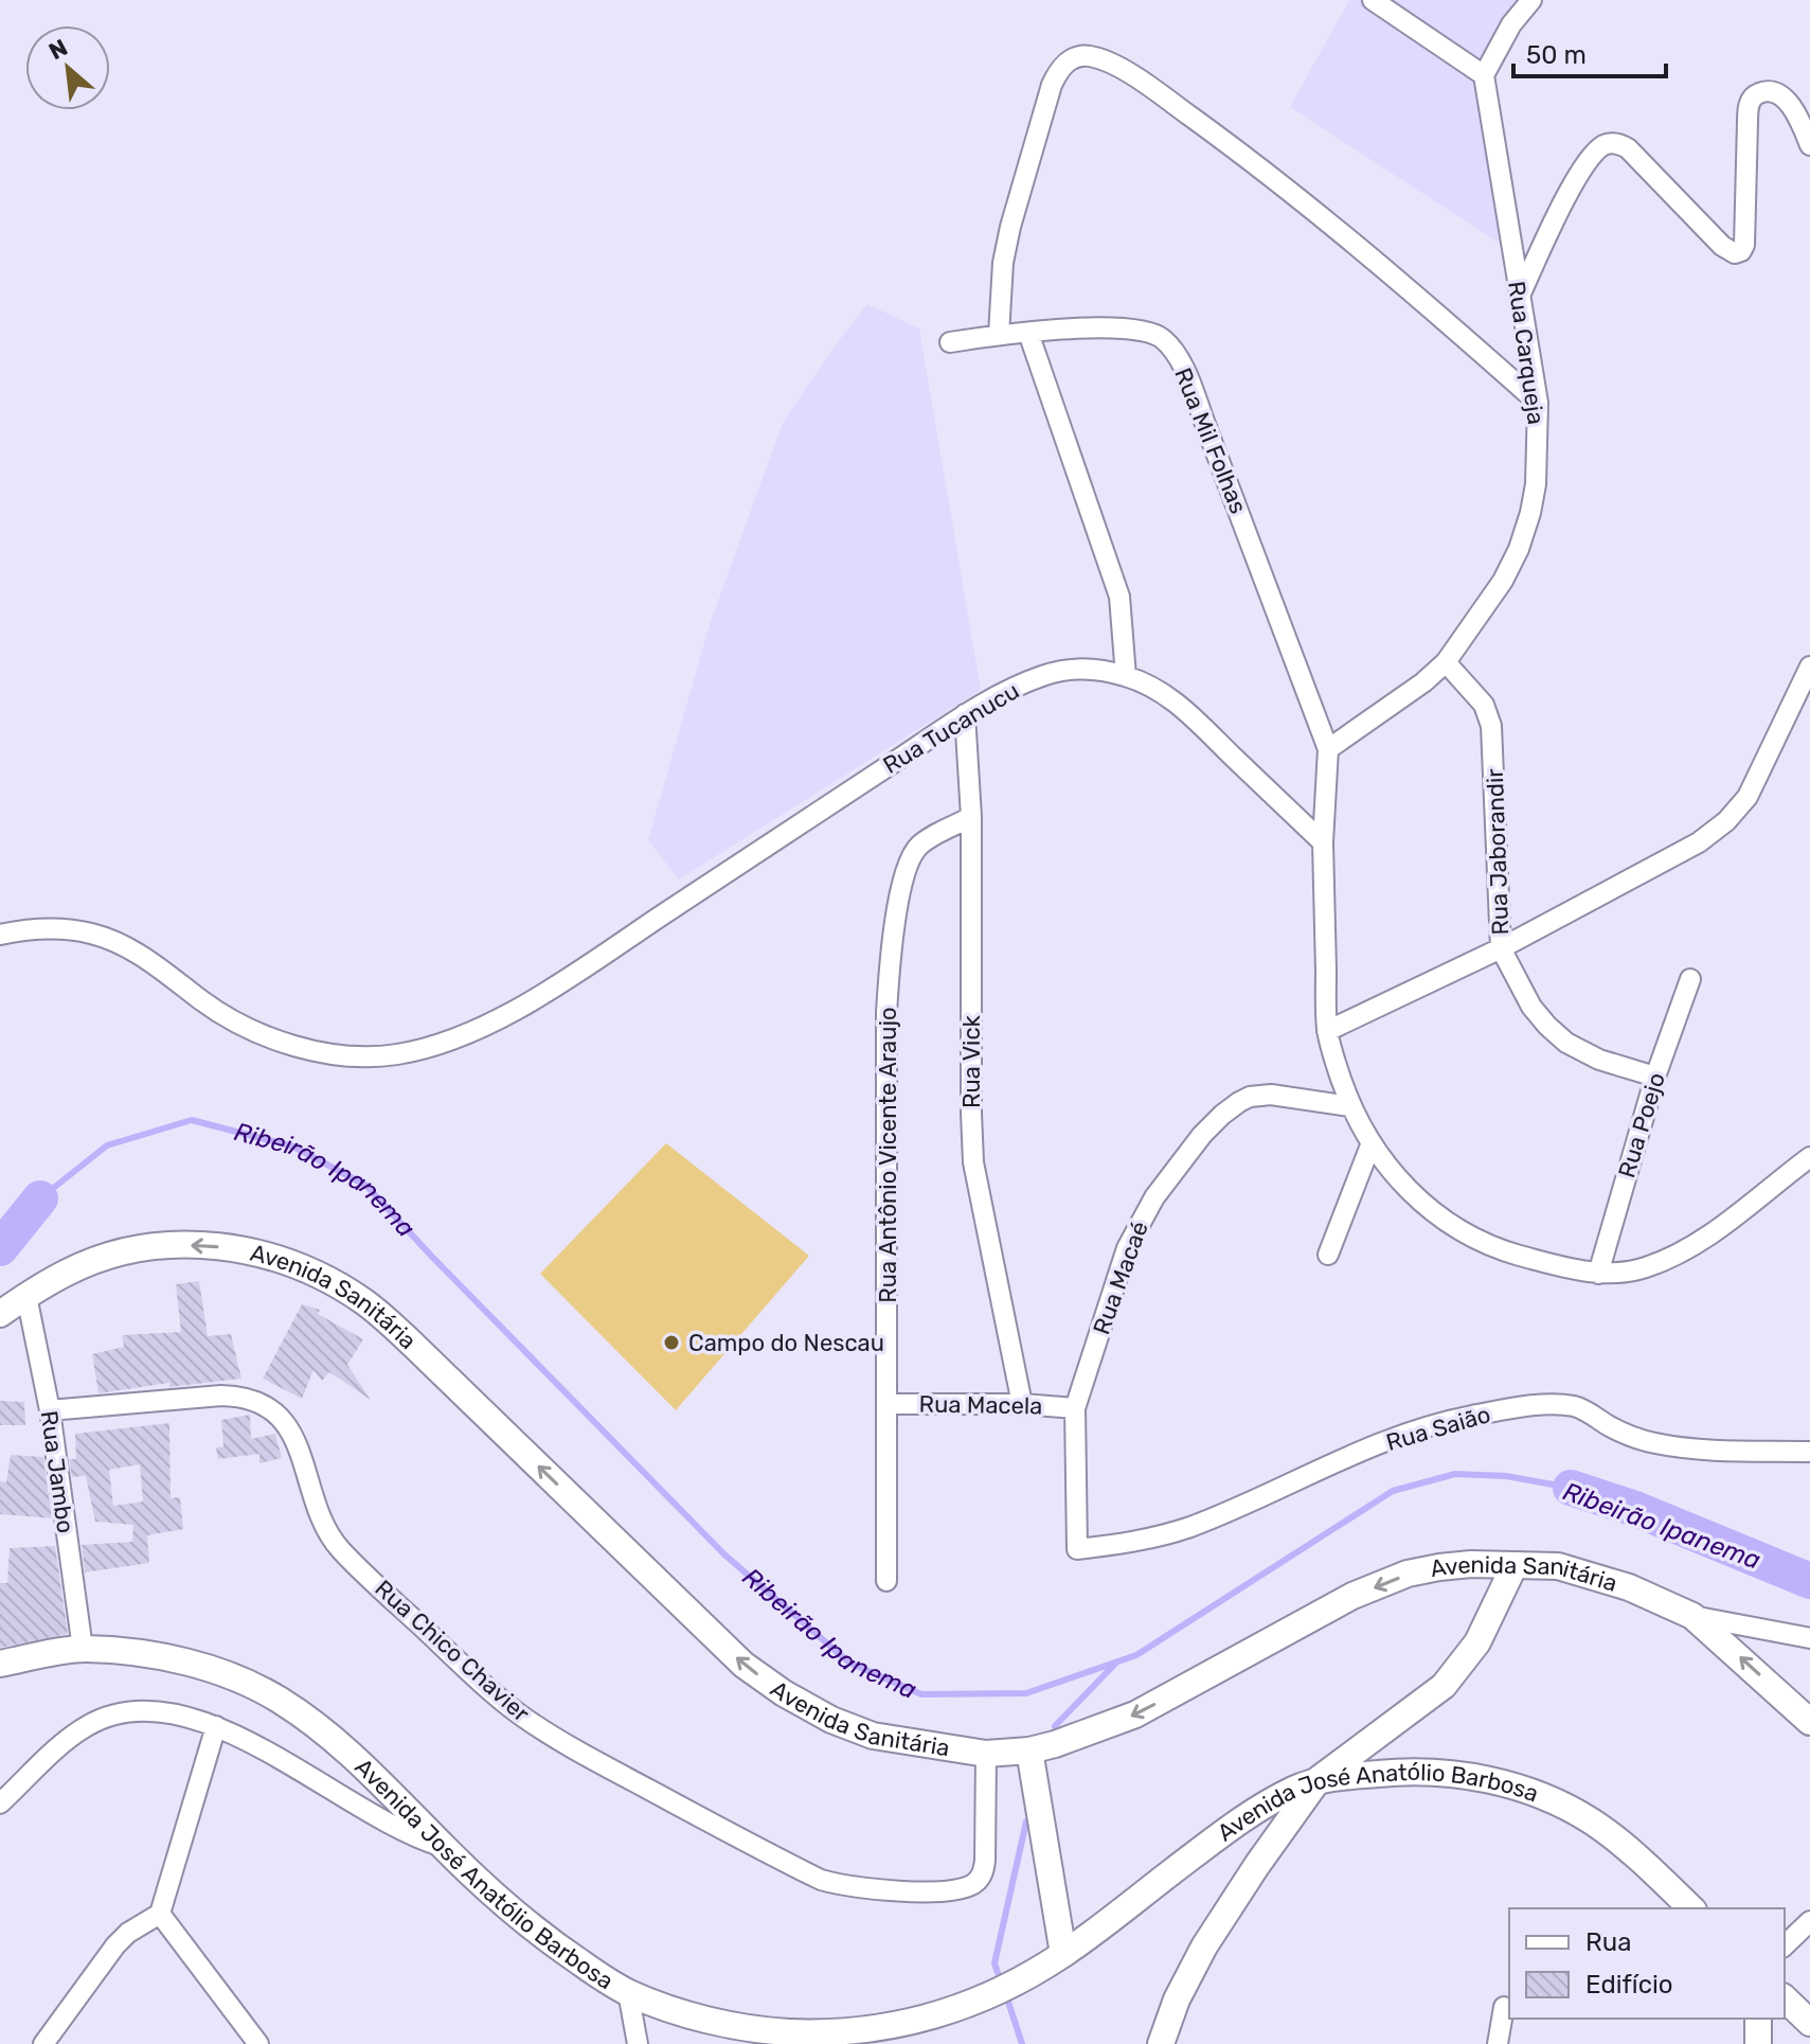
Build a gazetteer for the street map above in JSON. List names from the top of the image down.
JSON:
{
  "streets": {
    "street": [
      "Rua Carqueja",
      "Rua Mil Folhas",
      "Rua Tucanucu",
      "Rua Jaborandir",
      "Rua Vick",
      "Rua Poejo",
      "Rua Antônio Vicente Araujo",
      "Rua Macaé",
      "Avenida Sanitária",
      "Rua Macela",
      "Rua Saião",
      "Rua Jambo",
      "Rua Chico Chavier",
      "Avenida José Anatólio Barbosa"
    ]
  },
  "crossings": [
    ["Rua Carqueja", "Rua Mil Folhas"],
    ["Rua Carqueja", "Rua Jaborandir"],
    ["Rua Tucanucu", "Rua Vick"],
    ["Rua Jaborandir", "Rua Poejo"],
    ["Rua Vick", "Rua Antônio Vicente Araujo"],
    ["Rua Vick", "Rua Macela"],
    ["Rua Antônio Vicente Araujo", "Rua Macela"],
    ["Rua Macaé", "Rua Macela"],
    ["Rua Macaé", "Rua Saião"],
    ["Avenida Sanitária", "Rua Jambo"],
    ["Avenida Sanitária", "Rua Chico Chavier"],
    ["Rua Jambo", "Rua Chico Chavier"],
    ["Rua Jambo", "Avenida José Anatólio Barbosa"]
  ],
  "one_way": ["Avenida Sanitária"],
  "water": ["Ribeirão Ipanema"],
  "places": ["Campo do Nescau"],
  "legend": ["Rua", "Edifício"],
  "scale_bar": "50 m",
  "north": "top left"
}
